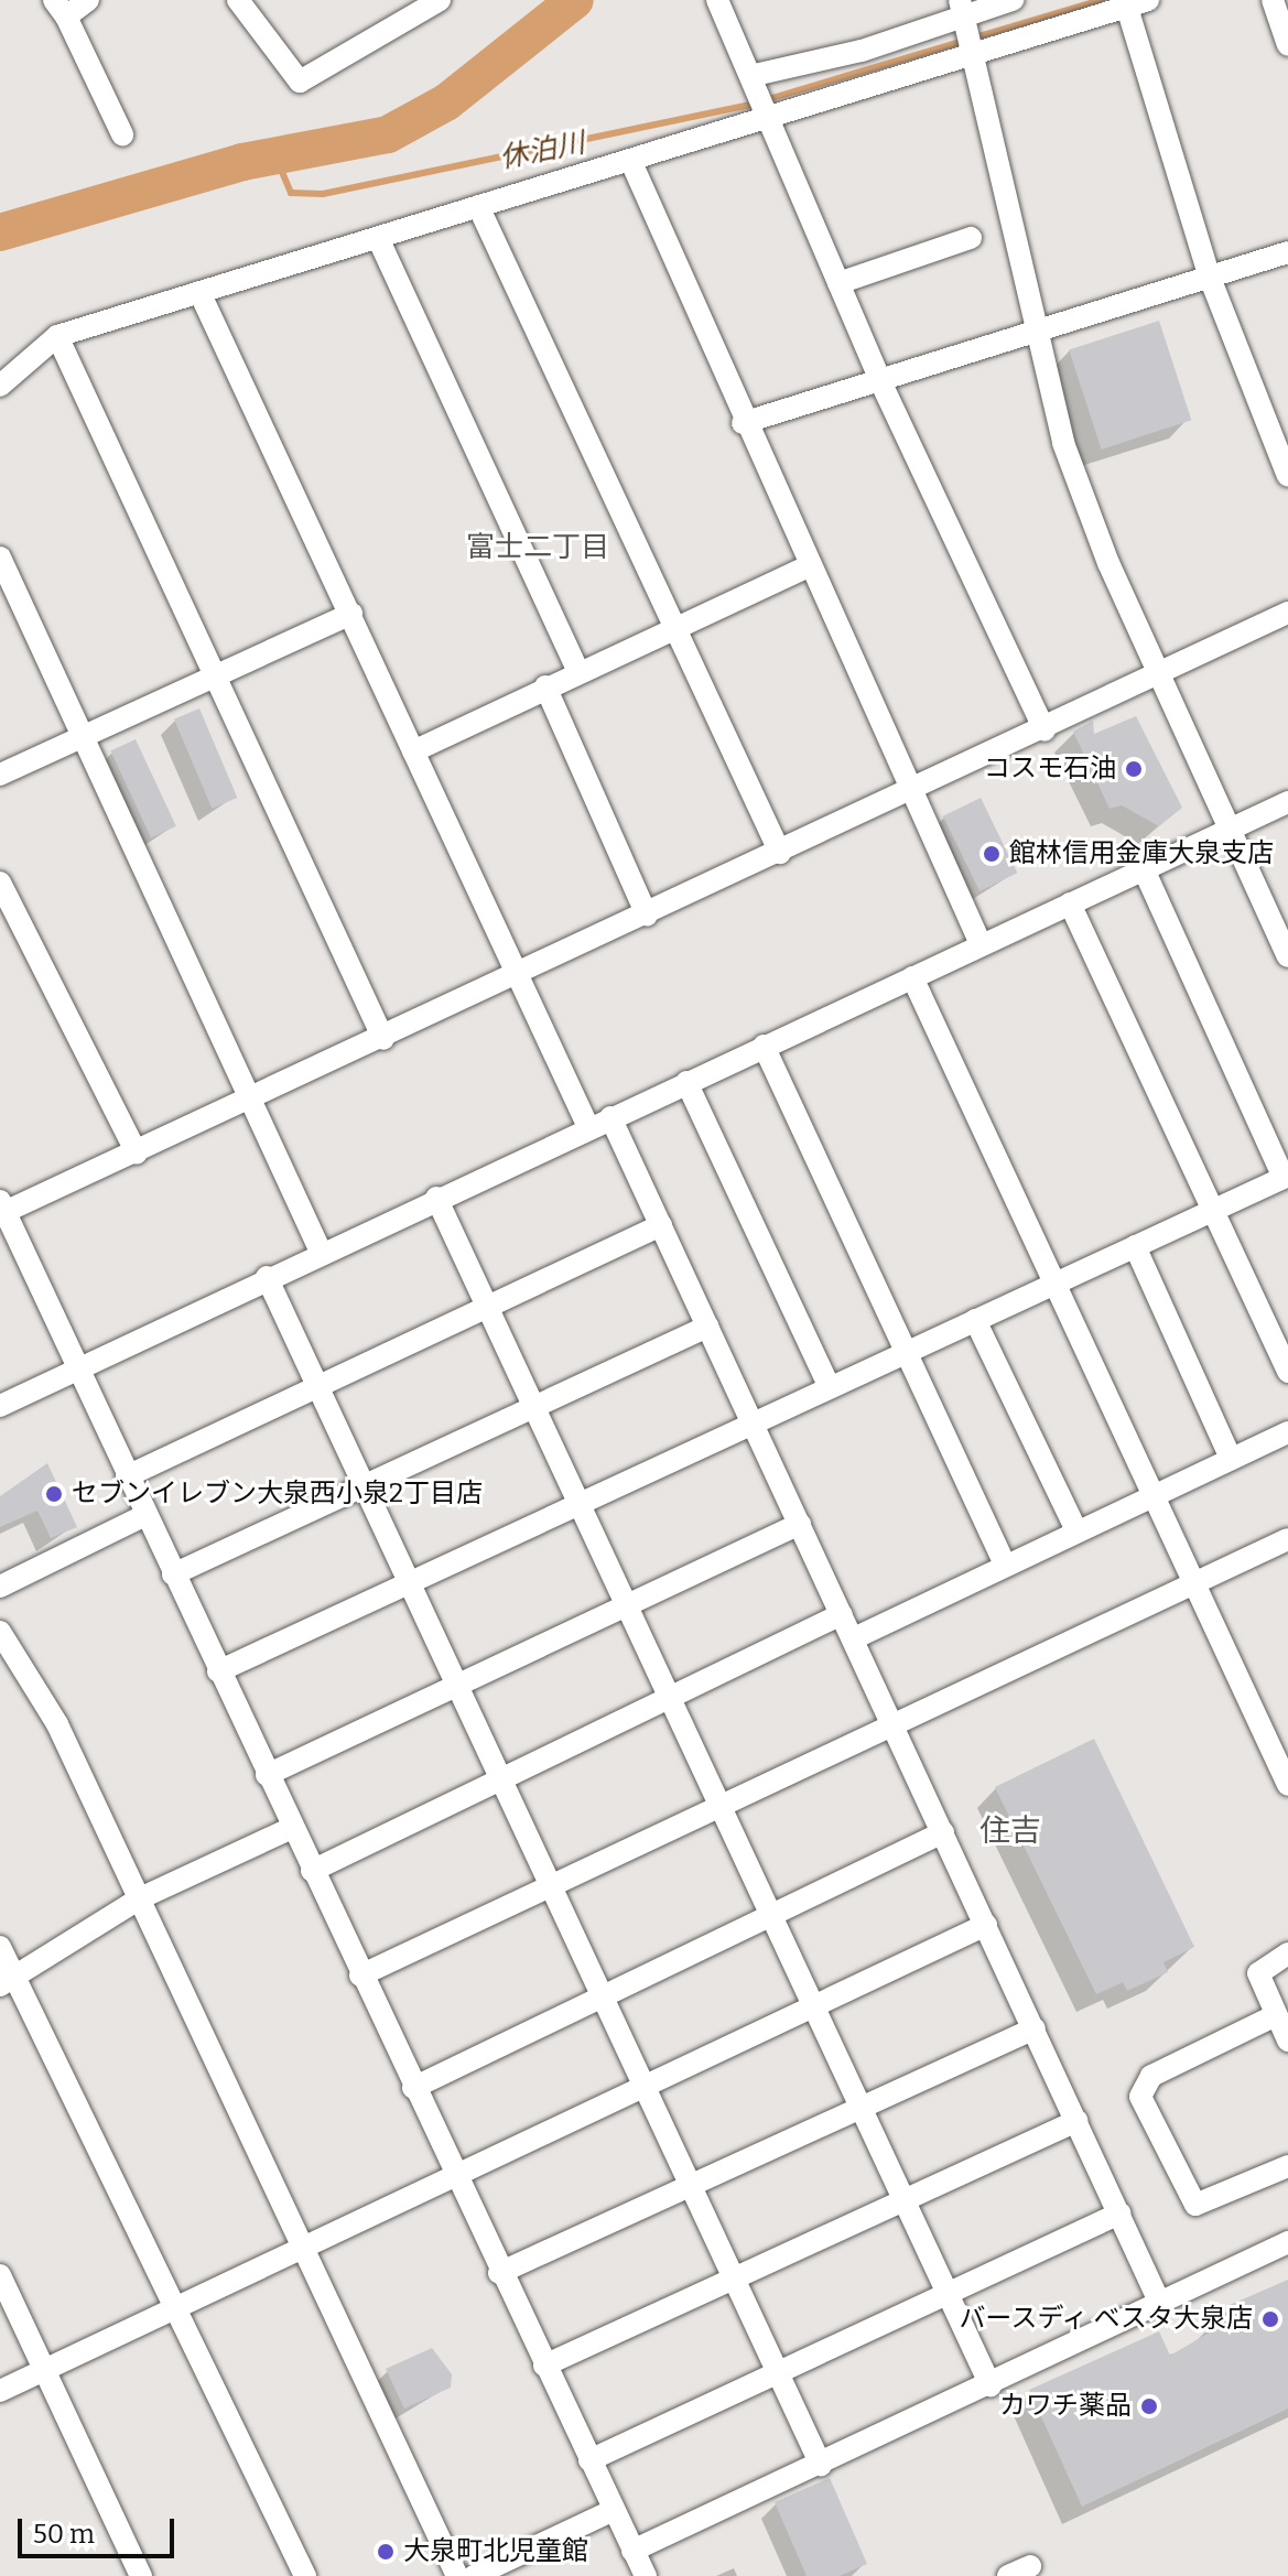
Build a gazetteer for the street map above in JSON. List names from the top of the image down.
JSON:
{
  "districts": ["富士二丁目", "住吉"],
  "water": ["休泊川"],
  "places": [
    "コスモ石油",
    "館林信用金庫大泉支店",
    "セブンイレブン大泉西小泉2丁目店",
    "バースディ ベスタ大泉店",
    "カワチ薬品",
    "大泉町北児童館"
  ],
  "scale_bar": "50 m"
}
